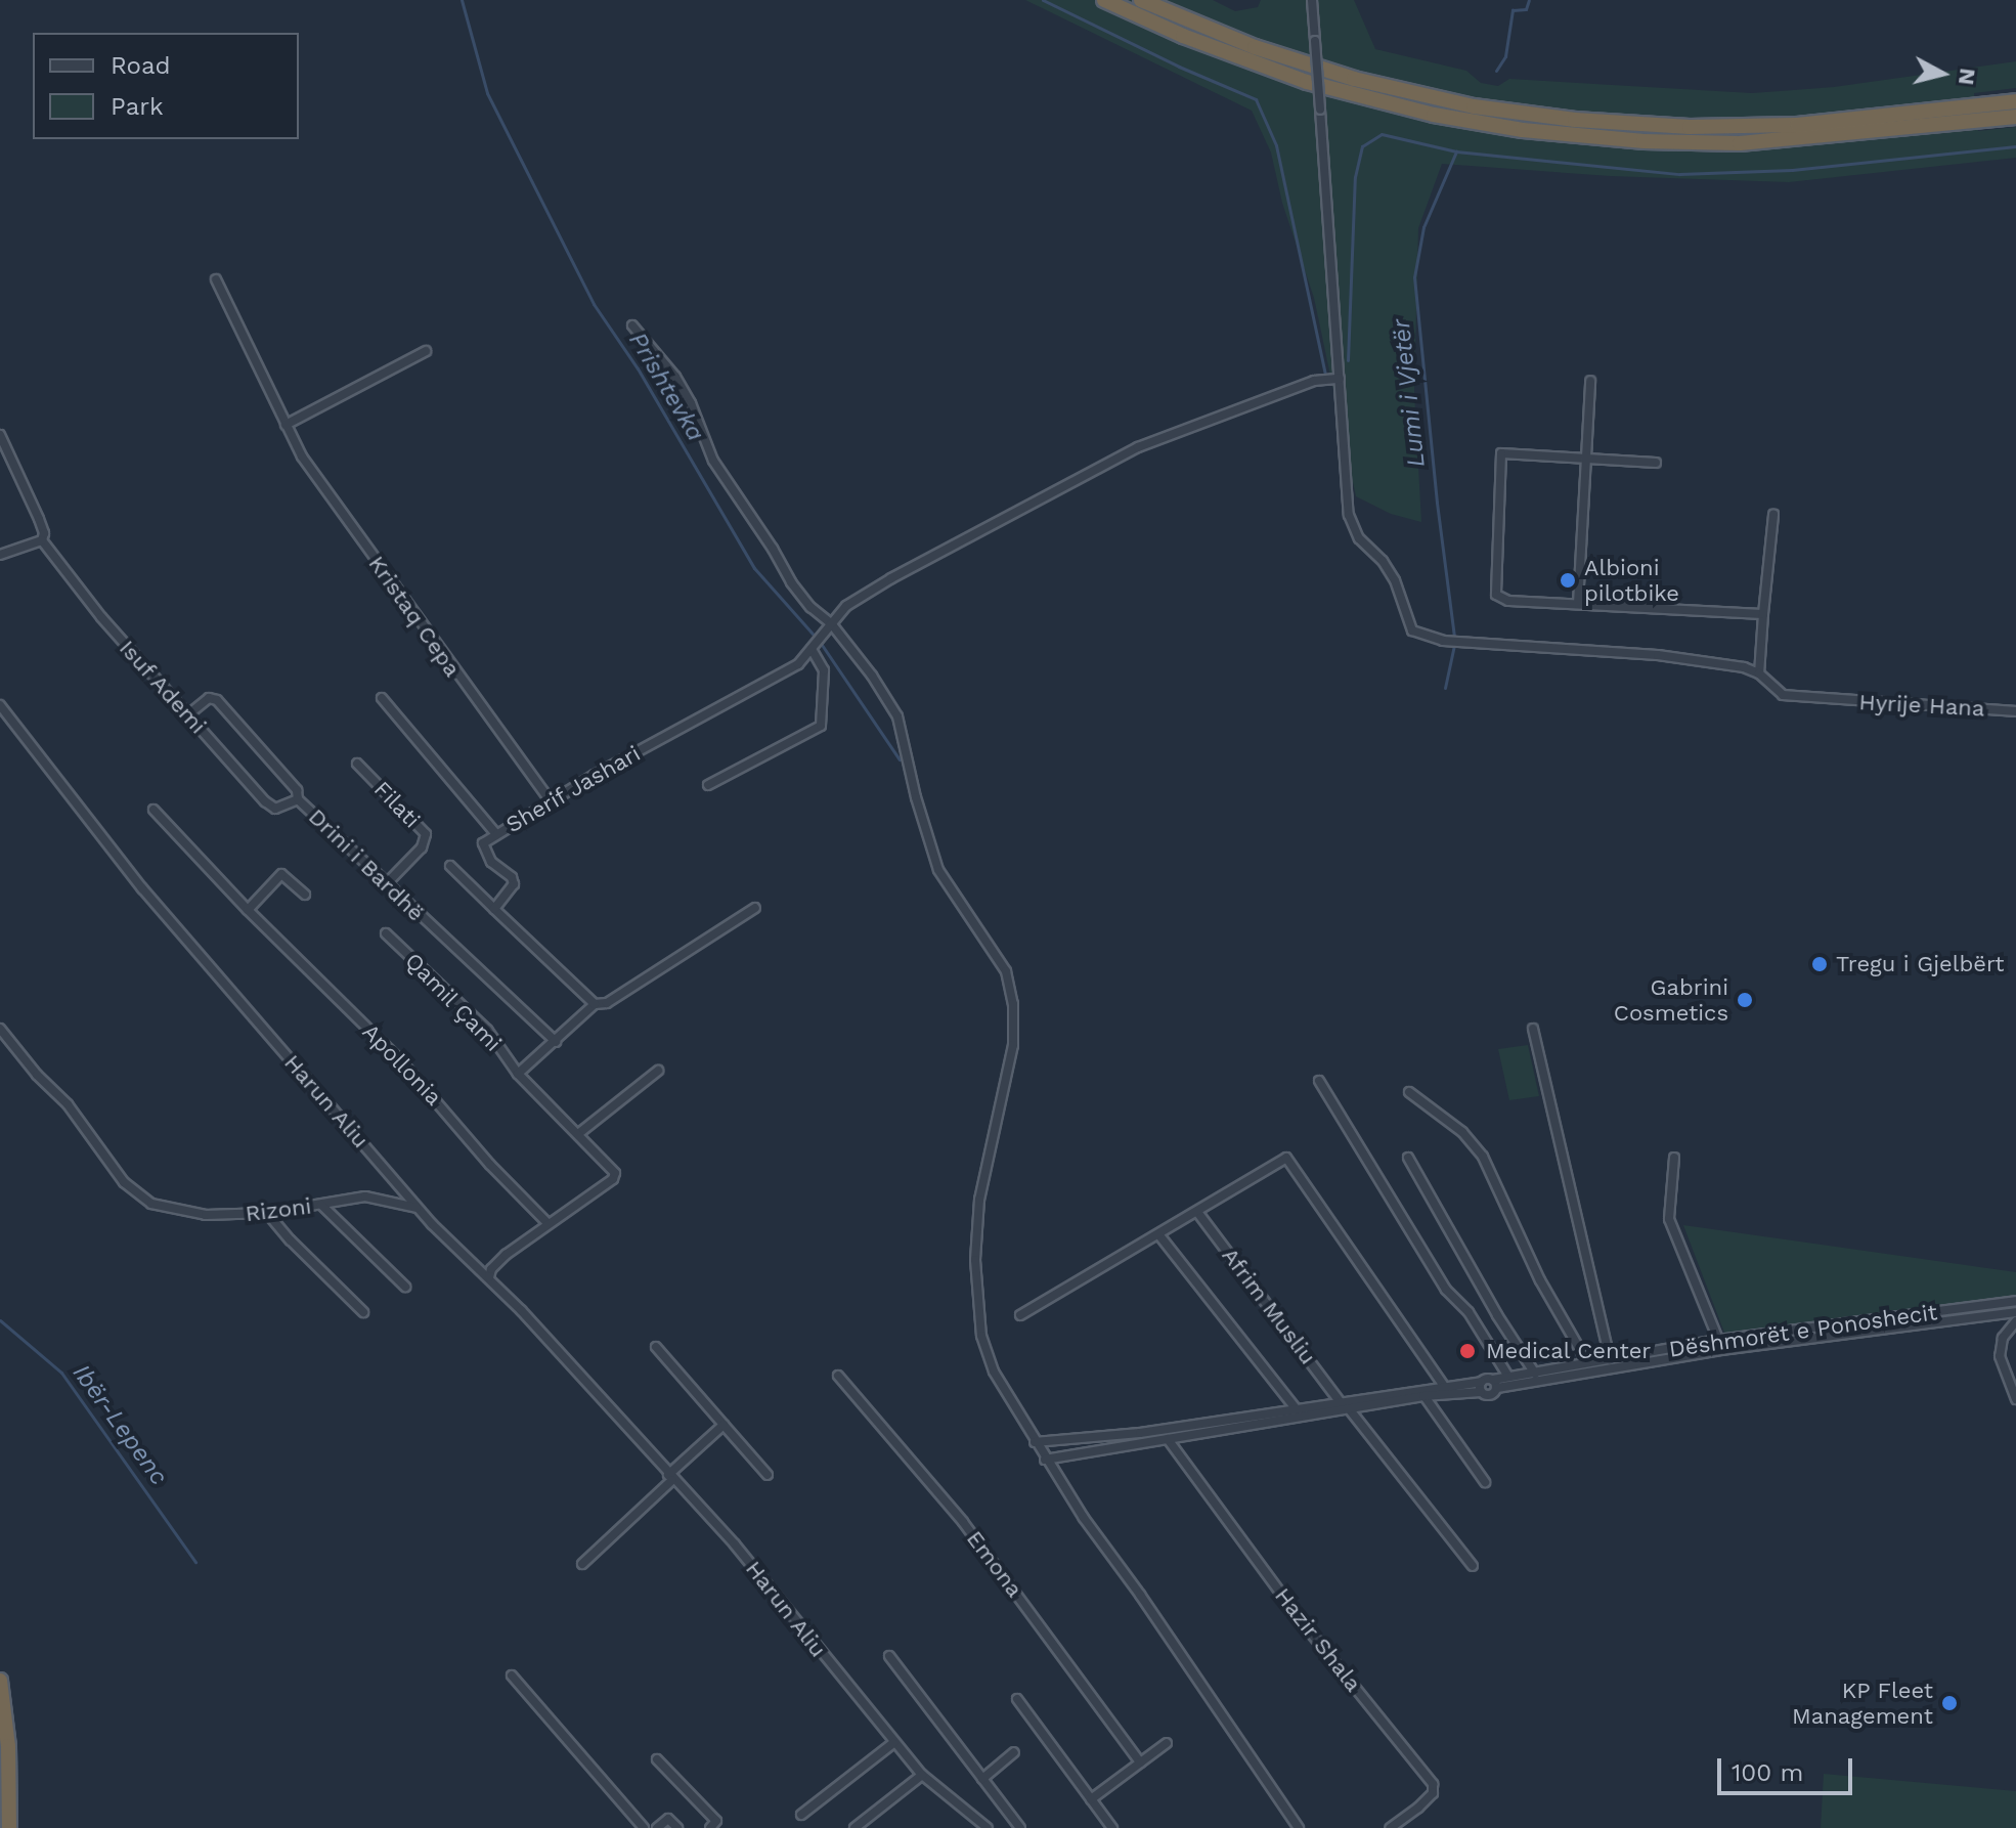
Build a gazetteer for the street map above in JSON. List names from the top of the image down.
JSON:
{
  "streets": {
    "street": [
      "Kristaq Cepa",
      "Isuf Ademi",
      "Hyrije Hana",
      "Sherif Jashari",
      "Filati",
      "Drini i Bardhë",
      "Qamil Çami",
      "Apollonia",
      "Harun Aliu",
      "Rizoni",
      "Afrim Musliu",
      "Dëshmorët e Ponoshecit",
      "Emona",
      "Hazir Shala"
    ]
  },
  "crossings": [
    ["Kristaq Cepa", "Sherif Jashari"],
    ["Isuf Ademi", "Drini i Bardhë"],
    ["Filati", "Drini i Bardhë"],
    ["Harun Aliu", "Rizoni"],
    ["Afrim Musliu", "Dëshmorët e Ponoshecit"],
    ["Dëshmorët e Ponoshecit", "Hazir Shala"]
  ],
  "water": ["Prishtevka", "Lumi i Vjetër", "Ibër-Lepenc"],
  "places": [
    "Albioni pilotbike",
    "Tregu i Gjelbërt",
    "Gabrini Cosmetics",
    "Medical Center",
    "KP Fleet Management"
  ],
  "legend": ["Road", "Park"],
  "scale_bar": "100 m",
  "north": "right"
}
